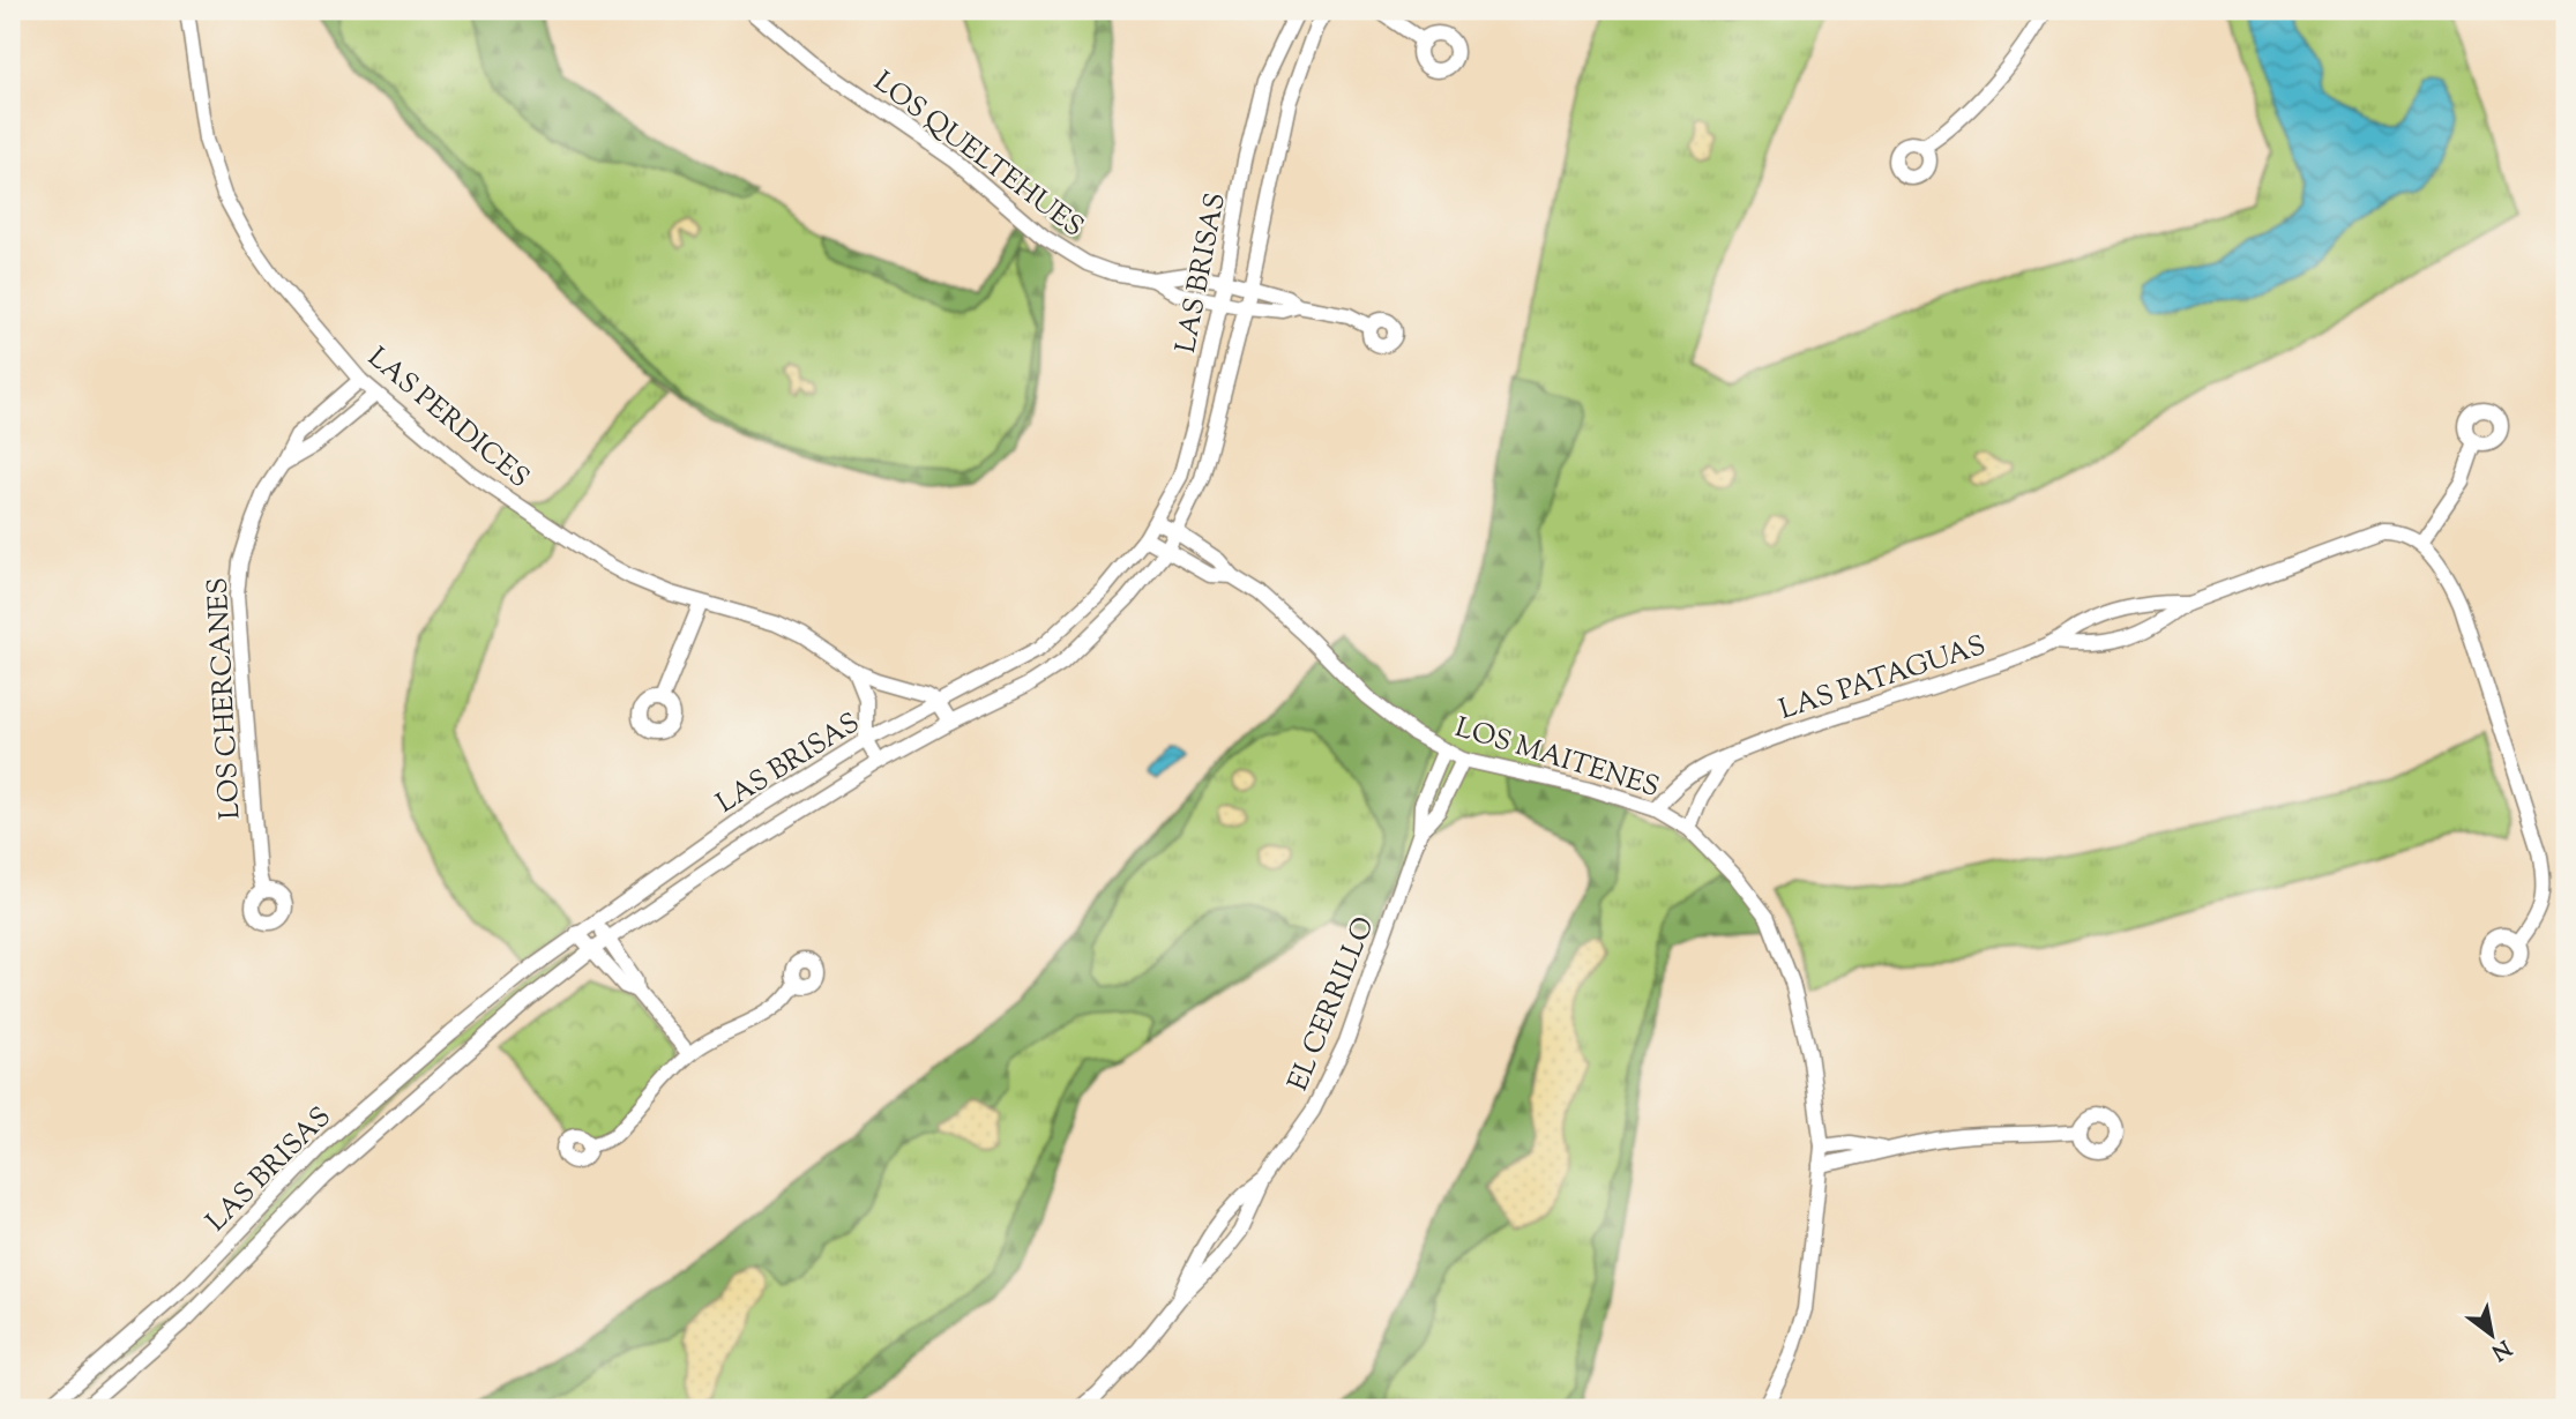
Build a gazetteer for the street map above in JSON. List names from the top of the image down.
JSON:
{
  "streets": {
    "street": [
      "LOS QUELTEHUES",
      "LAS BRISAS",
      "LAS PERDICES",
      "LAS PATAGUAS",
      "LOS CHERCANES",
      "LOS MAITENES",
      "EL CERRILLO"
    ]
  },
  "crossings": [
    ["LOS QUELTEHUES", "LAS BRISAS"],
    ["LAS BRISAS", "LAS PERDICES"],
    ["LAS BRISAS", "LOS MAITENES"],
    ["LAS PERDICES", "LOS CHERCANES"],
    ["LAS PATAGUAS", "LOS MAITENES"],
    ["LOS MAITENES", "EL CERRILLO"]
  ],
  "north": "bottom right"
}
